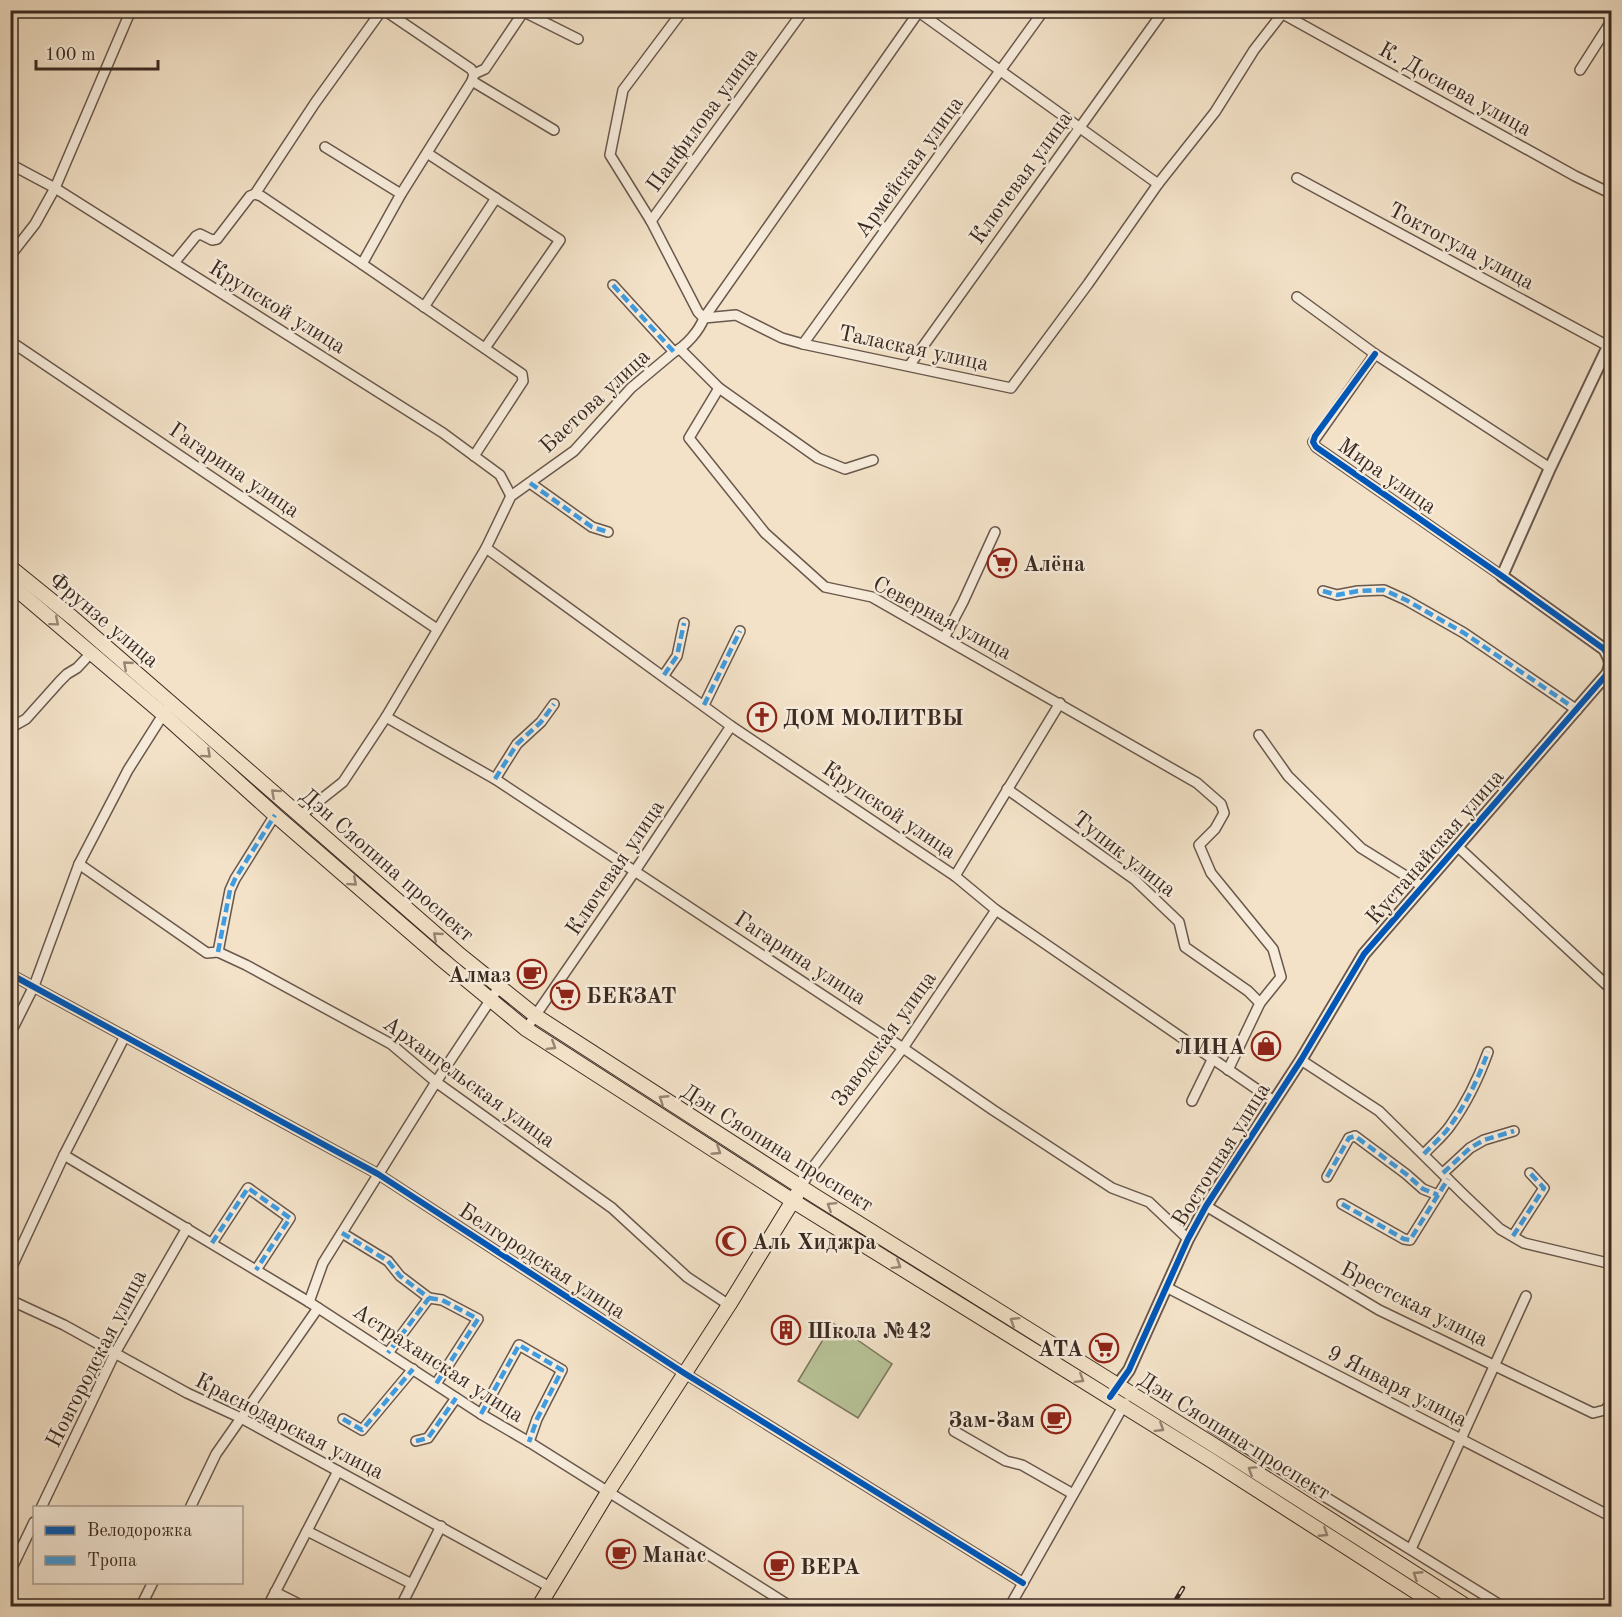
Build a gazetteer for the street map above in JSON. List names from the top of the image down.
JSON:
{
  "streets": {
    "main road": ["Фрунзе улица", "Дэн Сяопина проспект"],
    "street": [
      "К. Досиева улица",
      "Панфилова улица",
      "Армейская улица",
      "Ключевая улица",
      "Токтогула улица",
      "Крупской улица",
      "Талаская улица",
      "Баетова улица",
      "Гагарина улица",
      "Мира улица",
      "Северная улица",
      "Кустанайская улица",
      "Тупик улица",
      "Заводская улица",
      "Архангельская улица",
      "Восточная улица",
      "Белгородская улица",
      "Брестская улица",
      "Новгородская улица",
      "Астраханская улица",
      "9 Января улица",
      "Краснодарская улица"
    ]
  },
  "crossings": [
    ["К. Досиева улица", "Талаская улица"],
    ["Армейская улица", "Талаская улица"],
    ["Ключевая улица", "Крупской улица"],
    ["Ключевая улица", "Талаская улица"],
    ["Ключевая улица", "Гагарина улица"],
    ["Ключевая улица", "Дэн Сяопина проспект"],
    ["Крупской улица", "Баетова улица"],
    ["Крупской улица", "Заводская улица"],
    ["Крупской улица", "Восточная улица"],
    ["Талаская улица", "Баетова улица"],
    ["Баетова улица", "Гагарина улица"],
    ["Баетова улица", "Дэн Сяопина проспект"],
    ["Гагарина улица", "Заводская улица"],
    ["Гагарина улица", "Восточная улица"],
    ["Северная улица", "Тупик улица"],
    ["Фрунзе улица", "Дэн Сяопина проспект"],
    ["Кустанайская улица", "Восточная улица"],
    ["Дэн Сяопина проспект", "Заводская улица"],
    ["Дэн Сяопина проспект", "Восточная улица"],
    ["Восточная улица", "Брестская улица"],
    ["Восточная улица", "9 Января улица"],
    ["Новгородская улица", "Астраханская улица"],
    ["Новгородская улица", "Краснодарская улица"]
  ],
  "places": {
    "supermarket": ["Алёна", "БЕКЗАТ", "АТА"],
    "church": ["ДОМ МОЛИТВЫ"],
    "cafe": [
      "Алмаз",
      "Зам-Зам",
      "Манас",
      "ВЕРА"
    ],
    "shop": ["ЛИНА"],
    "mosque": ["Аль Хиджра"],
    "building": ["Школа №42"]
  },
  "legend": ["Велодорожка", "Тропа"],
  "scale_bar": "100 m"
}
